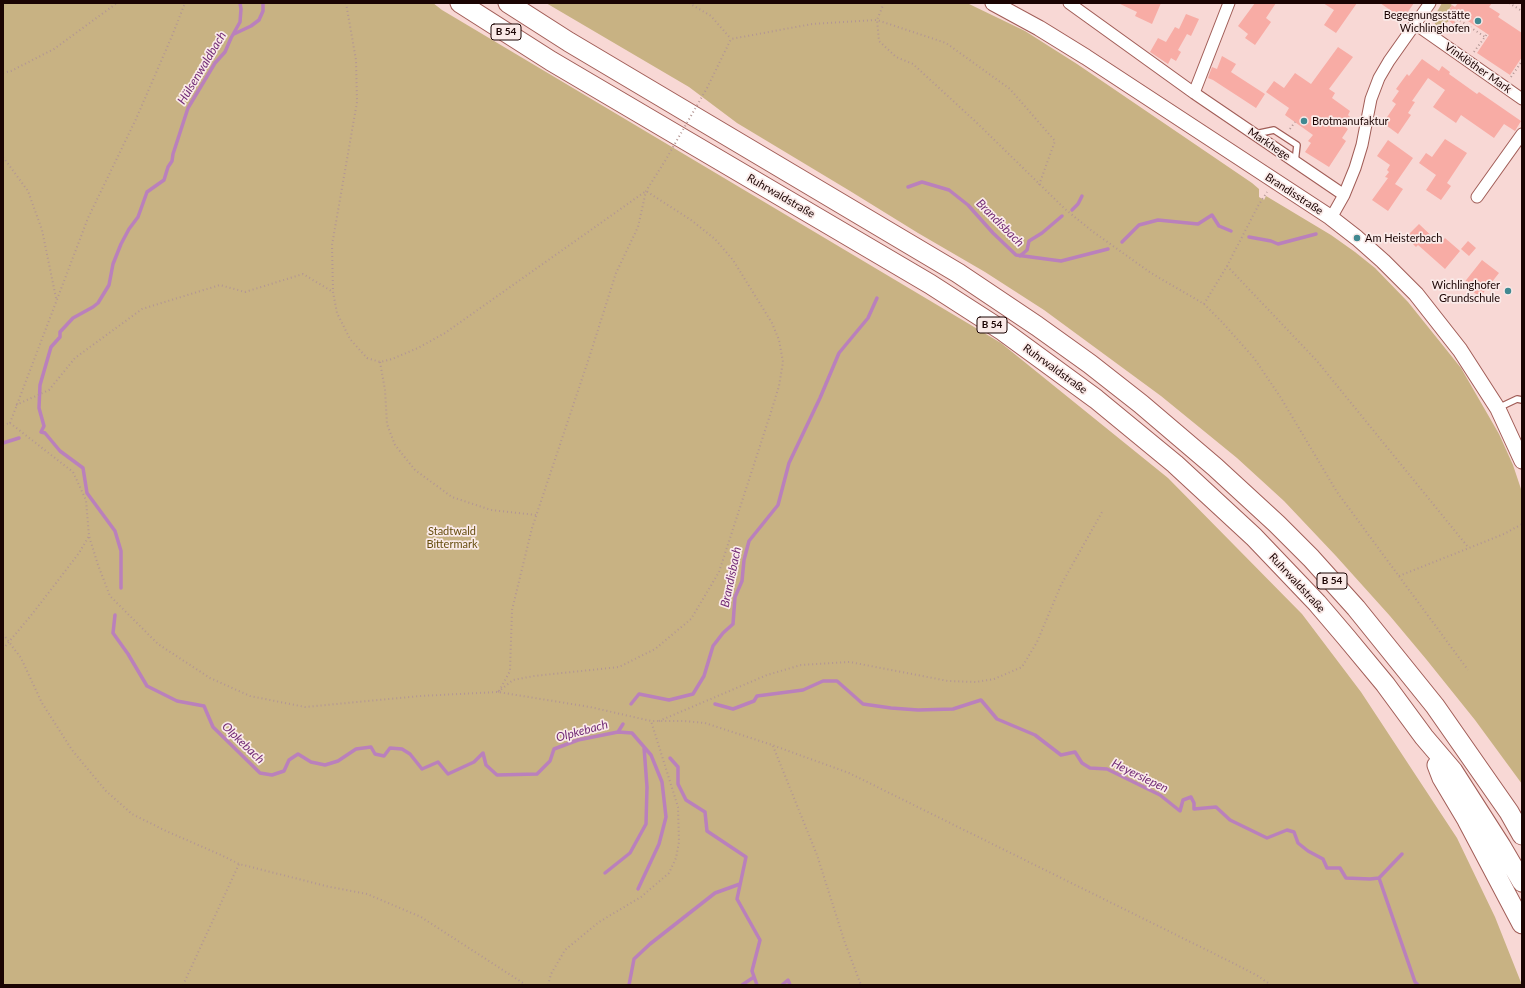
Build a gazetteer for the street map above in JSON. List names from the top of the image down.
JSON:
{
  "streets": {
    "highway": ["B 54", "Ruhrwaldstraße"],
    "street": ["Vinklöther Mark", "Markhege", "Brandisstraße"]
  },
  "water": [
    "Hülsenwaldbach",
    "Brandisbach",
    "Olpkebach",
    "Heyersiepen"
  ],
  "parks": ["Stadtwald Bittermark"],
  "places": [
    "Begegnungsstätte Wichlinghofen",
    "Brotmanufaktur",
    "Am Heisterbach",
    "Wichlinghofer Grundschule"
  ]
}
